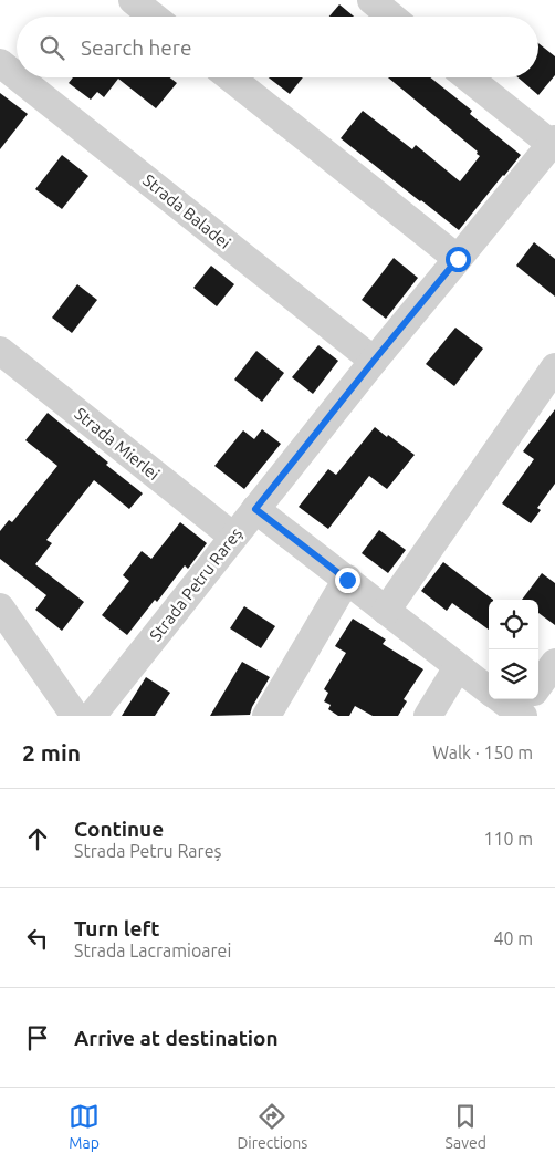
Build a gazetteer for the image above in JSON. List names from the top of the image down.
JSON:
{
  "streets": {
    "street": ["Strada Baladei", "Strada Mierlei", "Strada Petru Rareș"]
  },
  "crossings": [
    ["Strada Baladei", "Strada Petru Rareș"],
    ["Strada Mierlei", "Strada Petru Rareș"]
  ],
  "page": {
    "search": "Search here",
    "heading": ["2 min", "Walk · 150 m"],
    "list": [
      ["Continue", "Strada Petru Rareș", "110 m"],
      ["Turn left", "Strada Lacramioarei", "40 m"],
      "Arrive at destination"
    ],
    "nav": ["Map", "Directions", "Saved"]
  }
}
